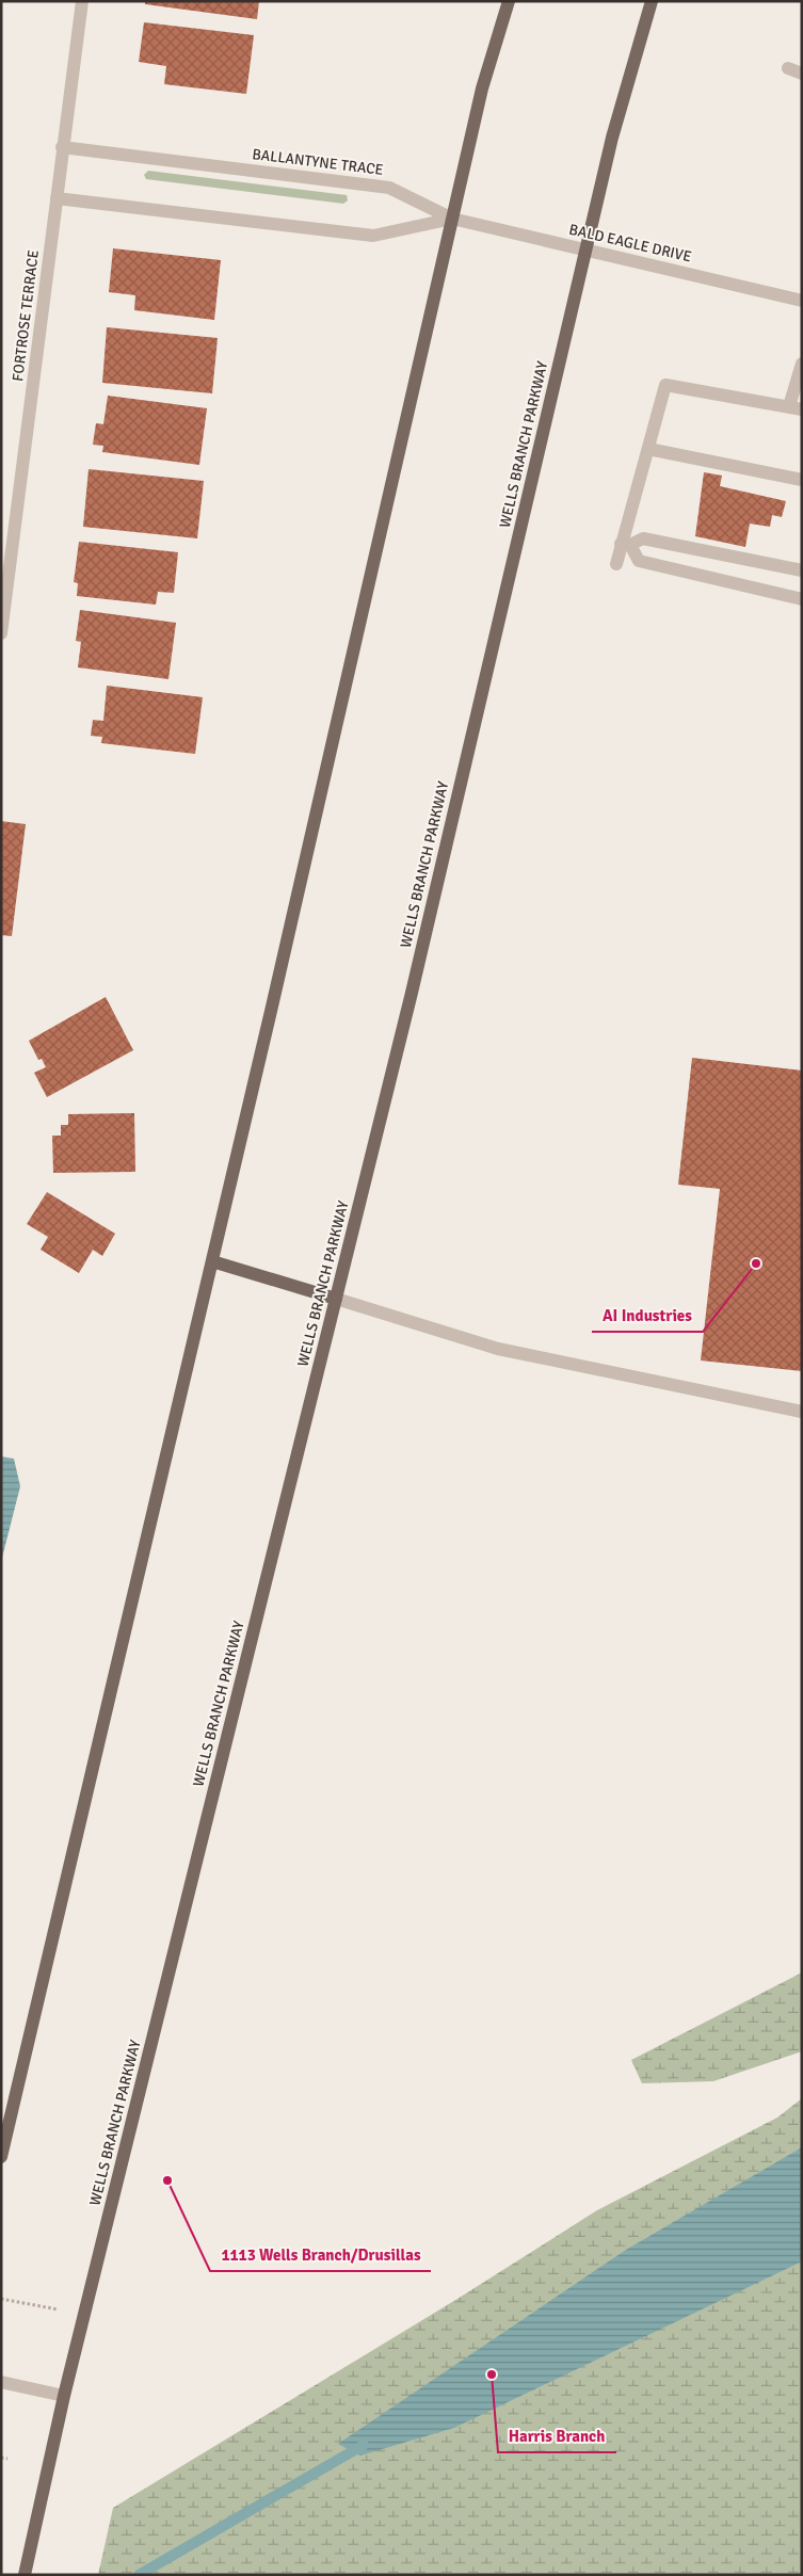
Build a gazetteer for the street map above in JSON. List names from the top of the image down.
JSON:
{
  "streets": {
    "main road": ["WELLS BRANCH PARKWAY"],
    "street": ["BALLANTYNE TRACE", "BALD EAGLE DRIVE", "FORTROSE TERRACE"]
  },
  "crossings": [
    ["BALLANTYNE TRACE", "BALD EAGLE DRIVE"],
    ["BALLANTYNE TRACE", "FORTROSE TERRACE"],
    ["BALD EAGLE DRIVE", "WELLS BRANCH PARKWAY"]
  ],
  "places": ["AI Industries", "1113 Wells Branch/Drusillas", "Harris Branch"]
}
